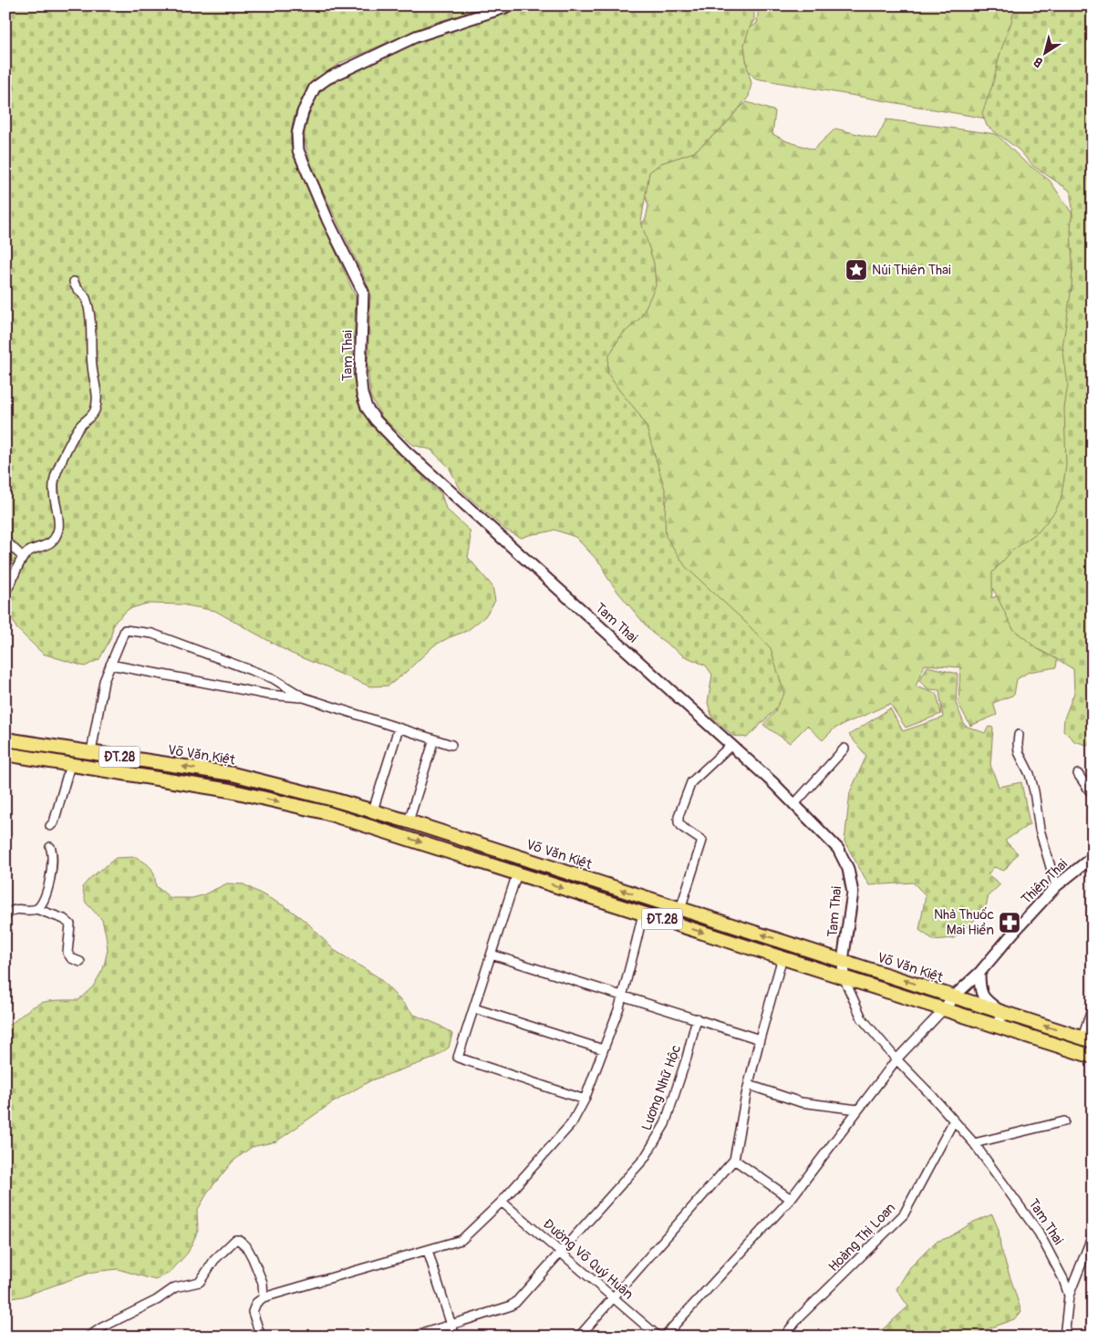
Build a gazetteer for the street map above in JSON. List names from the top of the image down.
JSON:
{
  "streets": {
    "main road": ["Võ Văn Kiệt", "ĐT.28"],
    "street": [
      "Tam Thai",
      "Thiên Thai",
      "Lương Nhữ Hộc",
      "Hoàng Thị Loan",
      "Đường Võ Quý Huân"
    ]
  },
  "crossings": [
    ["Tam Thai", "Võ Văn Kiệt"],
    ["Tam Thai", "ĐT.28"],
    ["Tam Thai", "Hoàng Thị Loan"],
    ["Võ Văn Kiệt", "Thiên Thai"],
    ["ĐT.28", "Thiên Thai"],
    ["Lương Nhữ Hộc", "Đường Võ Quý Huân"]
  ],
  "places": {
    "place": ["Núi Thiên Thai"],
    "pharmacy": ["Nhà Thuốc Mai Hiền"]
  },
  "north": "bottom left"
}
